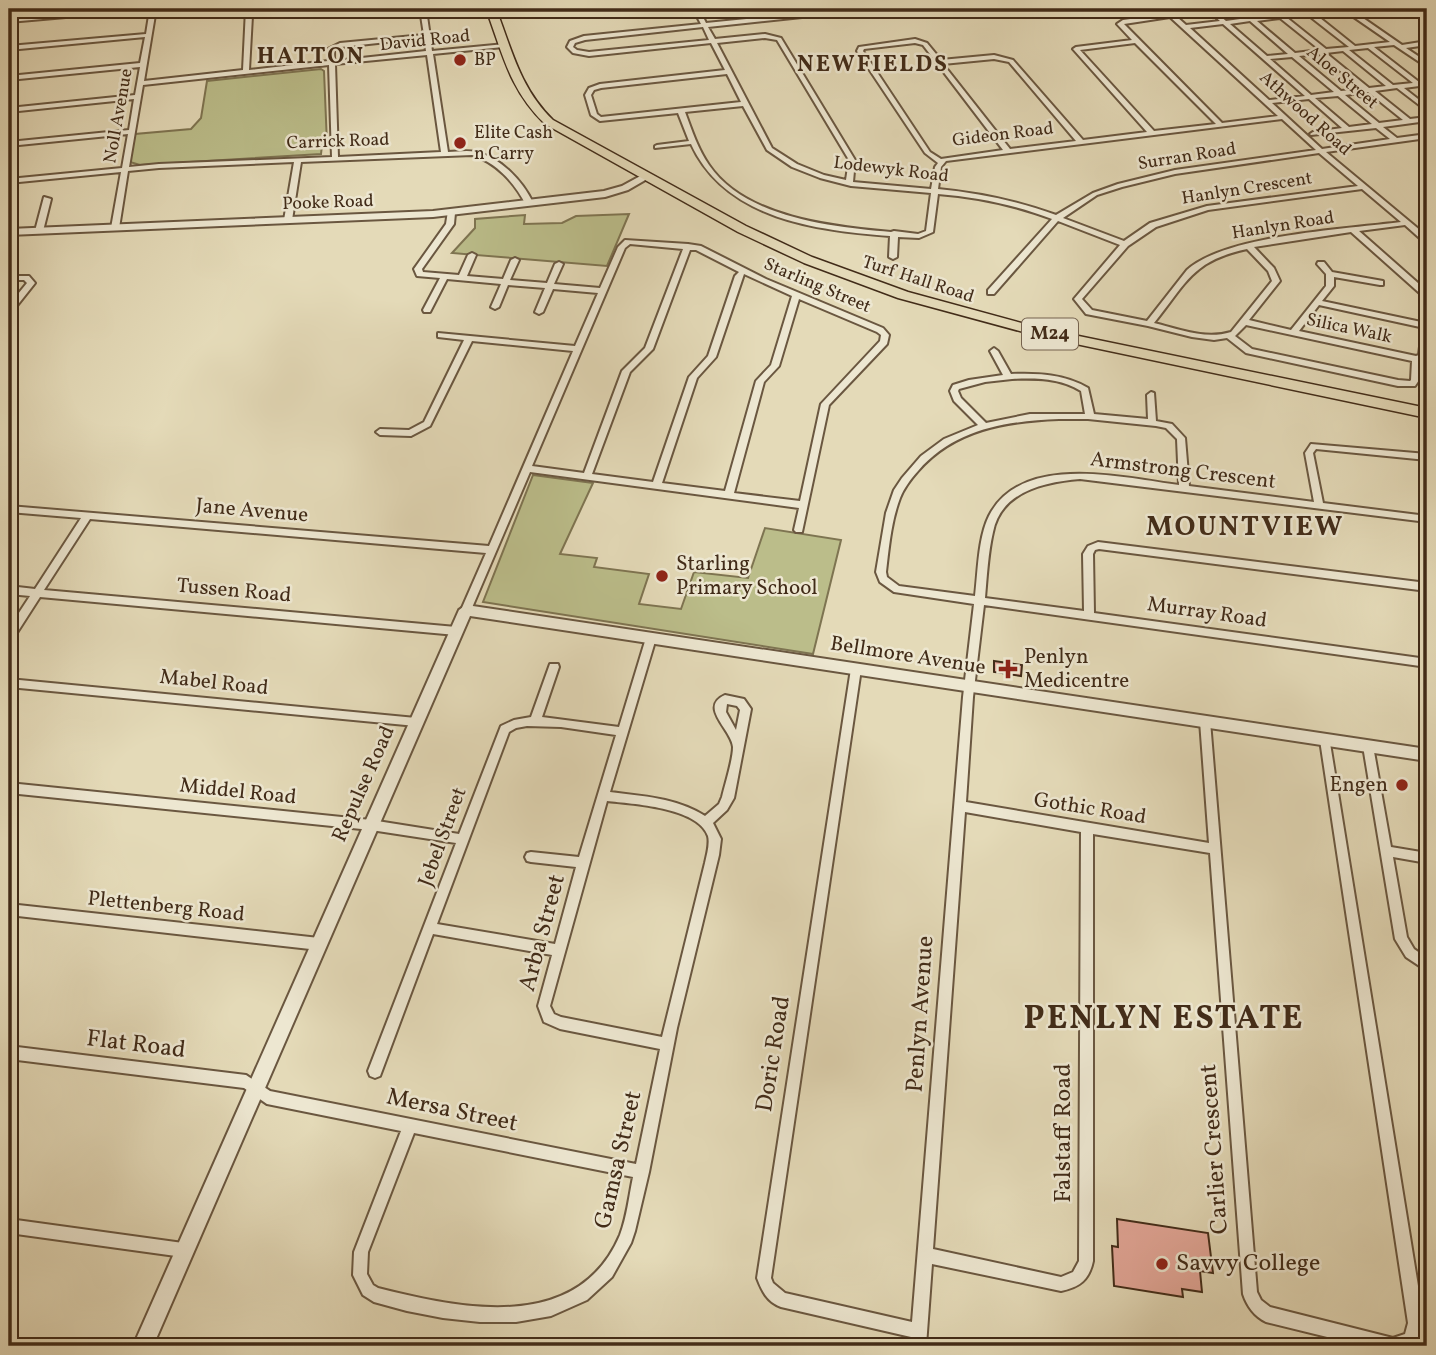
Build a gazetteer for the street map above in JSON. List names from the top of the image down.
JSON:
{
  "streets": {
    "main road": ["Turf Hall Road", "M24"],
    "street": [
      "David Road",
      "Aloe Street",
      "Athwood Road",
      "Noll Avenue",
      "Gideon Road",
      "Carrick Road",
      "Surran Road",
      "Lodewyk Road",
      "Hanlyn Crescent",
      "Pooke Road",
      "Hanlyn Road",
      "Starling Street",
      "Silica Walk",
      "Armstrong Crescent",
      "Jane Avenue",
      "Tussen Road",
      "Murray Road",
      "Bellmore Avenue",
      "Mabel Road",
      "Repulse Road",
      "Middel Road",
      "Gothic Road",
      "Jebel Street",
      "Plettenberg Road",
      "Arba Street",
      "Penlyn Avenue",
      "Flat Road",
      "Doric Road",
      "Mersa Street",
      "Falstaff Road",
      "Carlier Crescent",
      "Gamsa Street"
    ]
  },
  "crossings": [
    ["David Road", "Noll Avenue"],
    ["David Road", "Turf Hall Road"],
    ["Aloe Street", "Surran Road"],
    ["Athwood Road", "Gideon Road"],
    ["Athwood Road", "Surran Road"],
    ["Athwood Road", "Hanlyn Crescent"],
    ["Athwood Road", "Hanlyn Road"],
    ["Noll Avenue", "Carrick Road"],
    ["Noll Avenue", "Pooke Road"],
    ["Gideon Road", "Lodewyk Road"],
    ["Carrick Road", "Pooke Road"],
    ["Surran Road", "Lodewyk Road"],
    ["Lodewyk Road", "Hanlyn Crescent"],
    ["Hanlyn Crescent", "Hanlyn Road"],
    ["Pooke Road", "Turf Hall Road"],
    ["Starling Street", "Repulse Road"],
    ["Armstrong Crescent", "Murray Road"],
    ["Armstrong Crescent", "Bellmore Avenue"],
    ["Armstrong Crescent", "Penlyn Avenue"],
    ["Jane Avenue", "Repulse Road"],
    ["Tussen Road", "Repulse Road"],
    ["Bellmore Avenue", "Repulse Road"],
    ["Bellmore Avenue", "Arba Street"],
    ["Bellmore Avenue", "Penlyn Avenue"],
    ["Bellmore Avenue", "Doric Road"],
    ["Bellmore Avenue", "Carlier Crescent"],
    ["Mabel Road", "Repulse Road"],
    ["Repulse Road", "Middel Road"],
    ["Repulse Road", "Plettenberg Road"],
    ["Repulse Road", "Flat Road"],
    ["Repulse Road", "Mersa Street"],
    ["Middel Road", "Jebel Street"],
    ["Gothic Road", "Penlyn Avenue"],
    ["Gothic Road", "Falstaff Road"],
    ["Gothic Road", "Carlier Crescent"],
    ["Jebel Street", "Arba Street"],
    ["Arba Street", "Gamsa Street"],
    ["Penlyn Avenue", "Doric Road"],
    ["Penlyn Avenue", "Falstaff Road"],
    ["Flat Road", "Mersa Street"],
    ["Mersa Street", "Gamsa Street"]
  ],
  "districts": [
    "HATTON",
    "NEWFIELDS",
    "MOUNTVIEW",
    "PENLYN ESTATE"
  ],
  "places": {
    "other": [
      "BP",
      "Elite Cash n Carry",
      "Starling Primary School",
      "Engen",
      "Savvy College"
    ],
    "health": ["Penlyn Medicentre"]
  }
}
